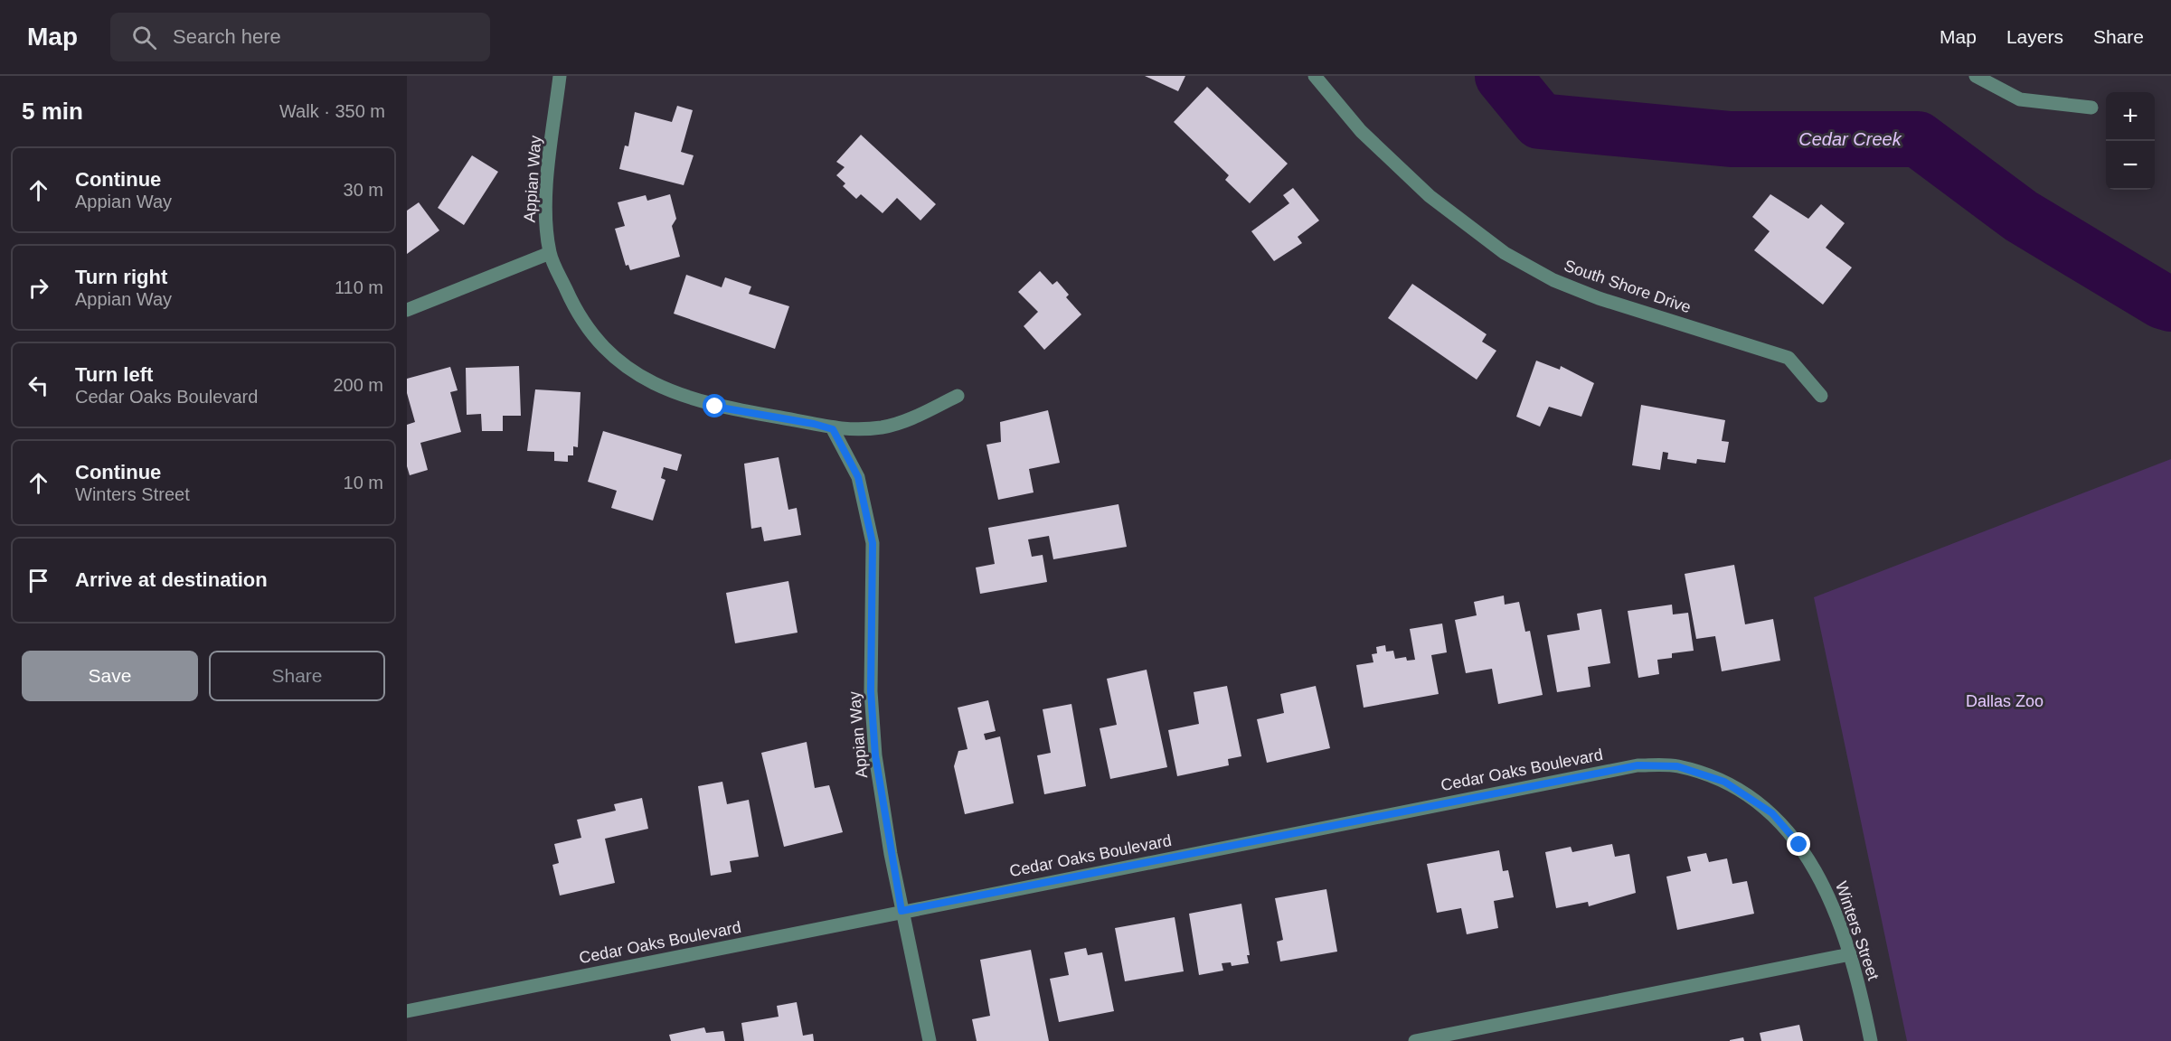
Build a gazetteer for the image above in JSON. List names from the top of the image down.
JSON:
{
  "streets": {
    "street": [
      "Appian Way",
      "South Shore Drive",
      "Cedar Oaks Boulevard",
      "Winters Street"
    ]
  },
  "crossings": [
    ["Appian Way", "Cedar Oaks Boulevard"],
    ["Cedar Oaks Boulevard", "Winters Street"]
  ],
  "water": ["Cedar Creek"],
  "parks": ["Dallas Zoo"],
  "page": {
    "header": "Map",
    "search": "Search here",
    "nav": ["Map", "Layers", "Share"],
    "heading": ["5 min", "Walk · 350 m"],
    "map_buttons": ["+", "−"],
    "list": [
      ["Continue", "Appian Way", "30 m"],
      ["Turn right", "Appian Way", "110 m"],
      ["Turn left", "Cedar Oaks Boulevard", "200 m"],
      ["Continue", "Winters Street", "10 m"],
      "Arrive at destination"
    ],
    "buttons": ["Save", "Share"]
  }
}
